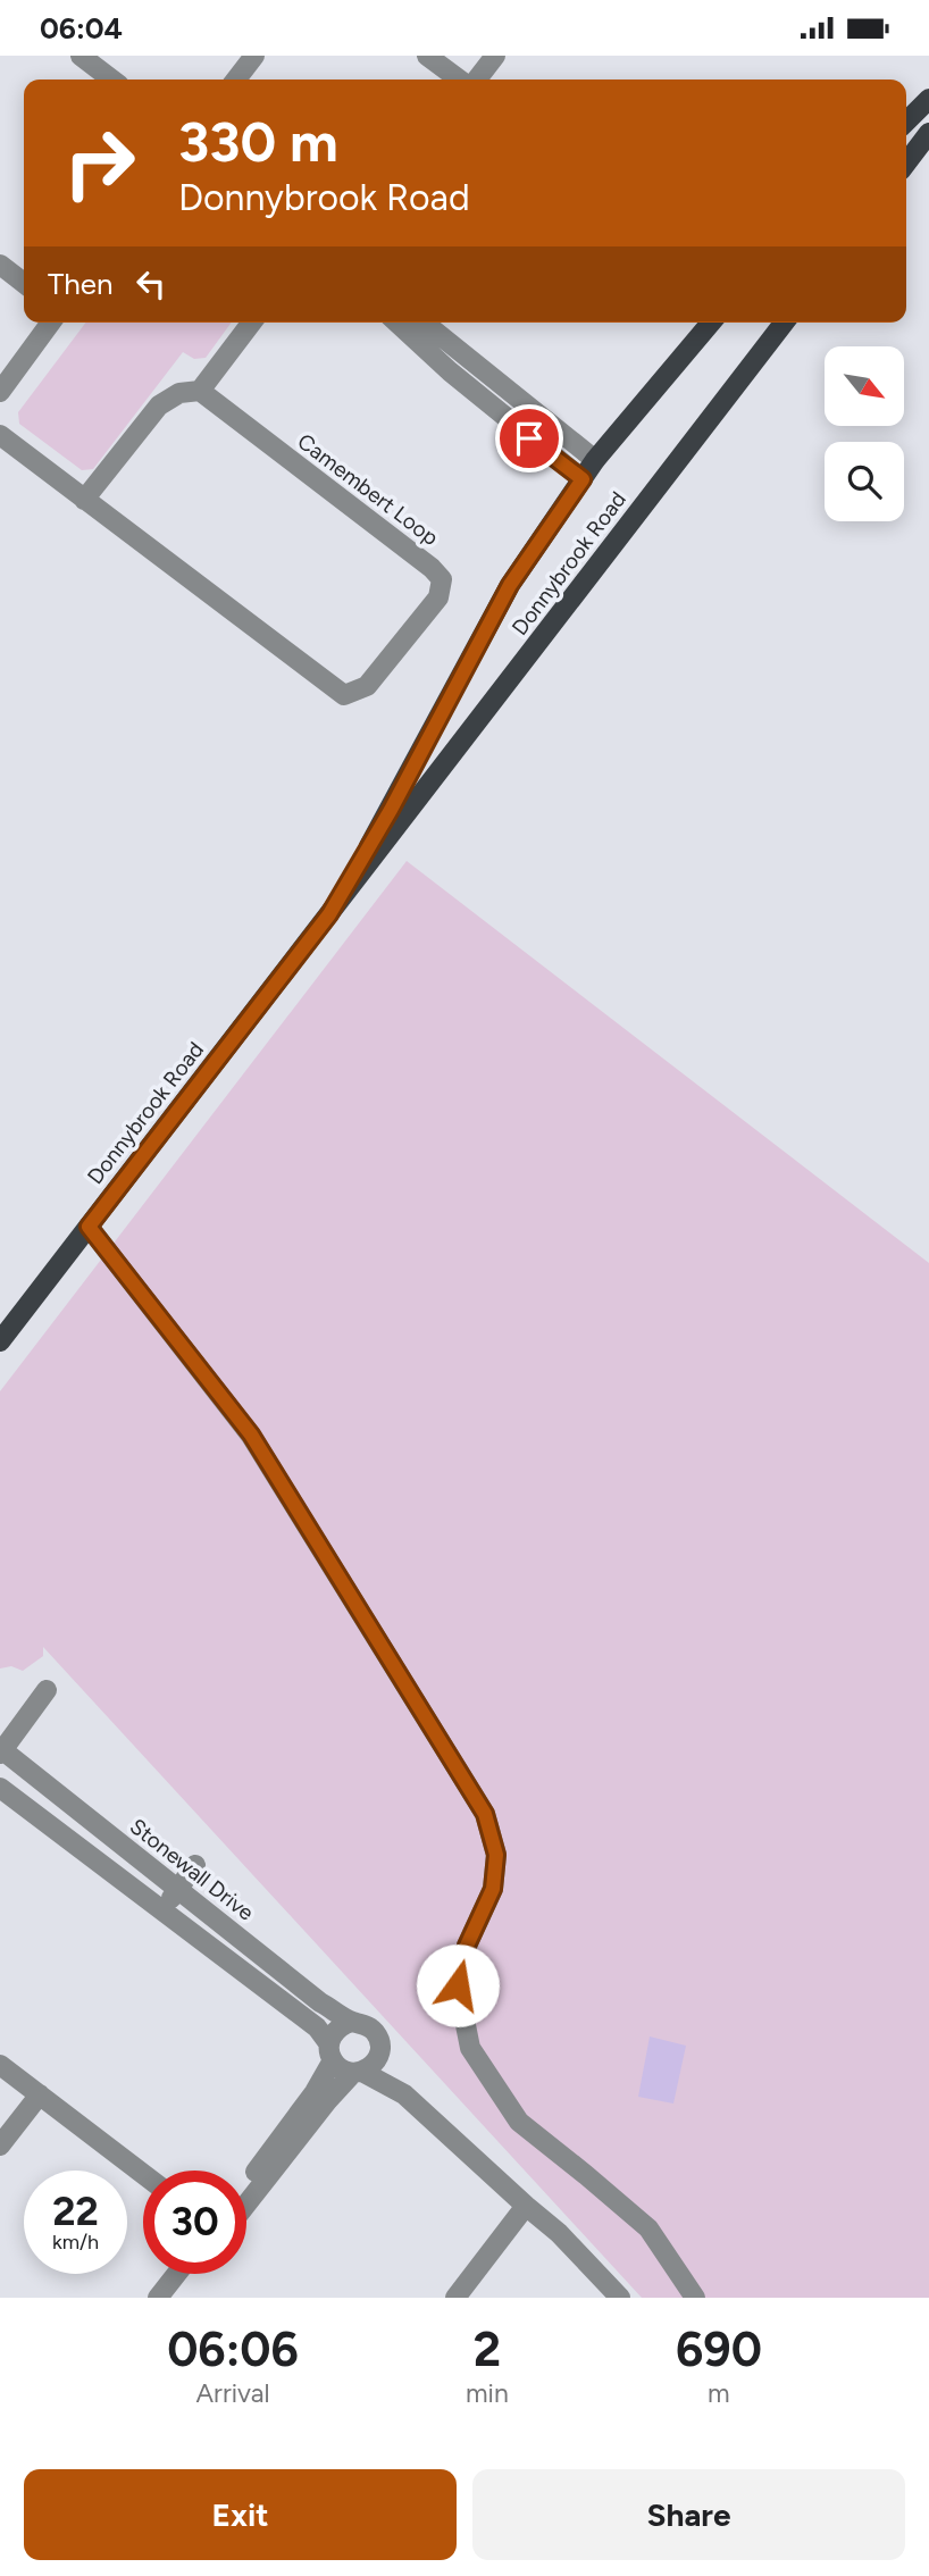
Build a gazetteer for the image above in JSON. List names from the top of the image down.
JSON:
{
  "streets": {
    "main road": ["Donnybrook Road"],
    "street": ["Camembert Loop", "Stonewall Drive"]
  },
  "north": "bottom right",
  "page": {
    "status": "06:04",
    "turn": ["330 m", "Donnybrook Road"],
    "then": "Then",
    "speed": "22 km/h",
    "limit": "30",
    "eta": [
      "06:06",
      "Arrival",
      "2",
      "min",
      "690",
      "m"
    ],
    "buttons": ["Exit", "Share"]
  }
}
